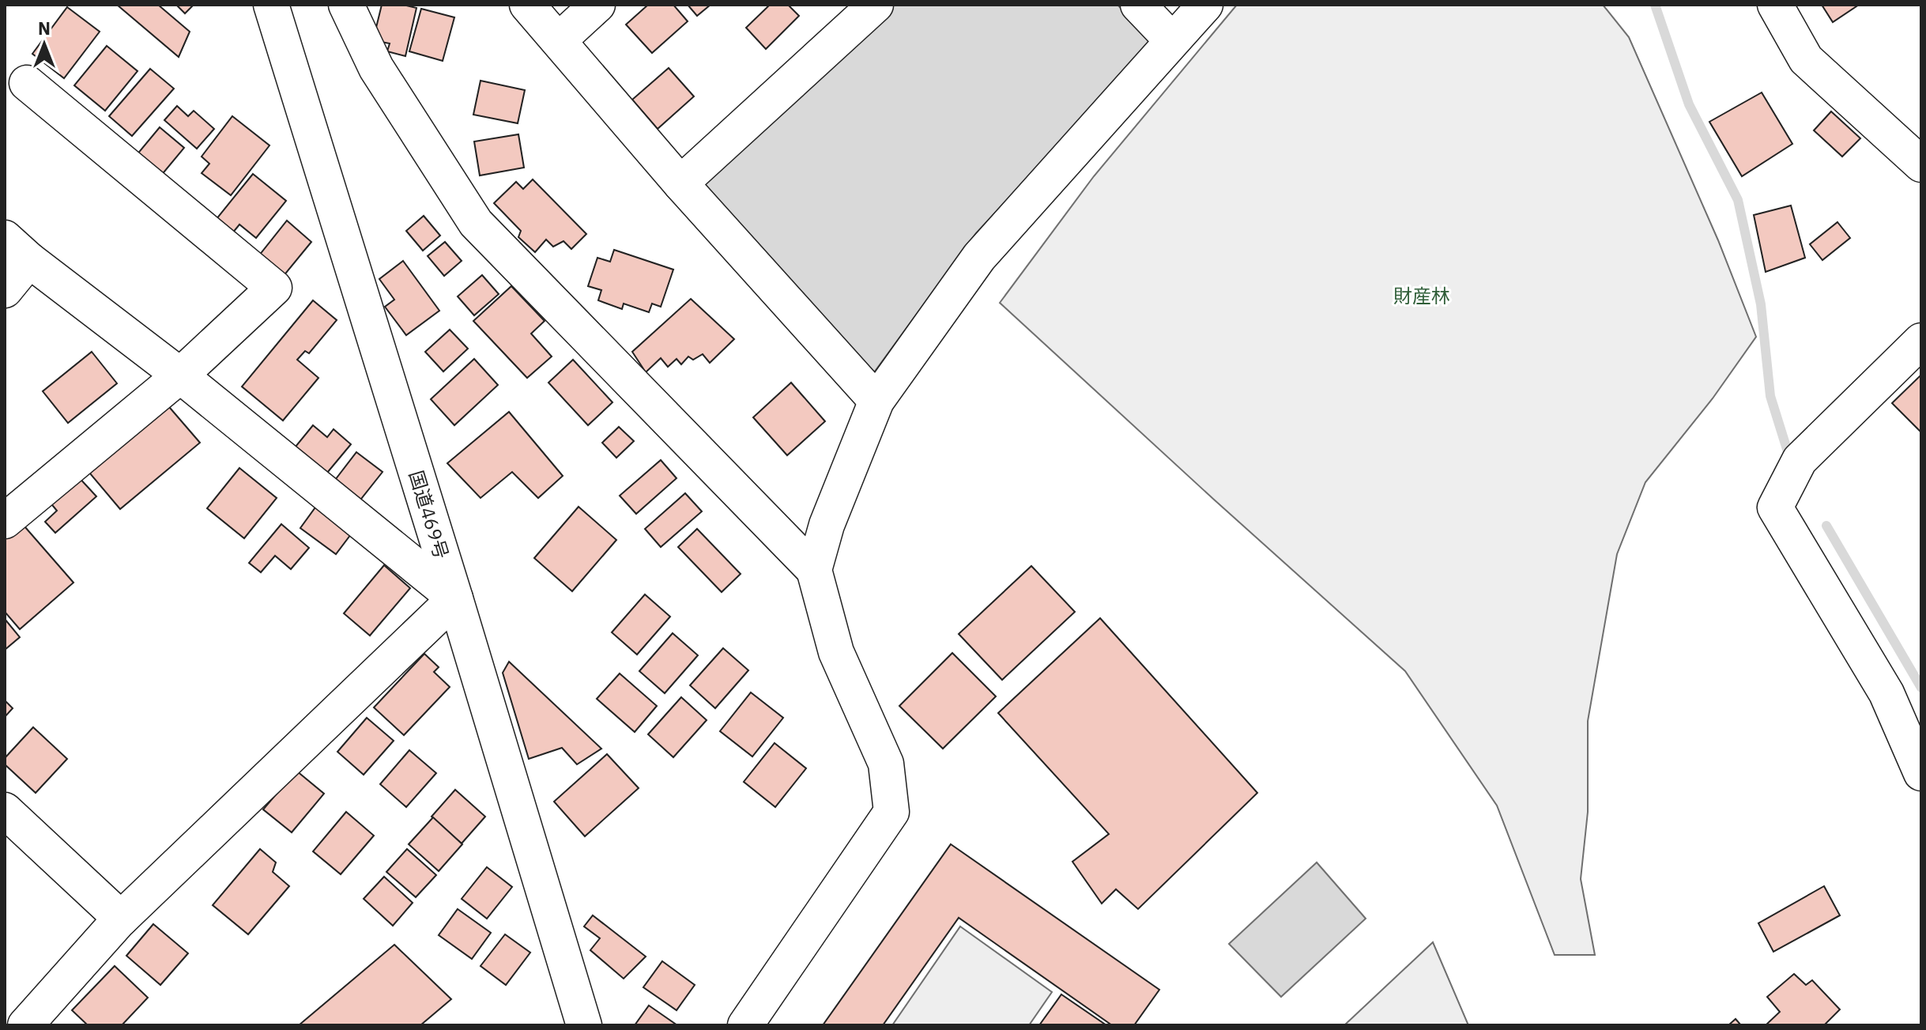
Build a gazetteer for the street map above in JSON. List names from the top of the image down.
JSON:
{
  "streets": {
    "main road": ["国道469号"]
  },
  "parks": ["財産林"],
  "north": "top"
}
